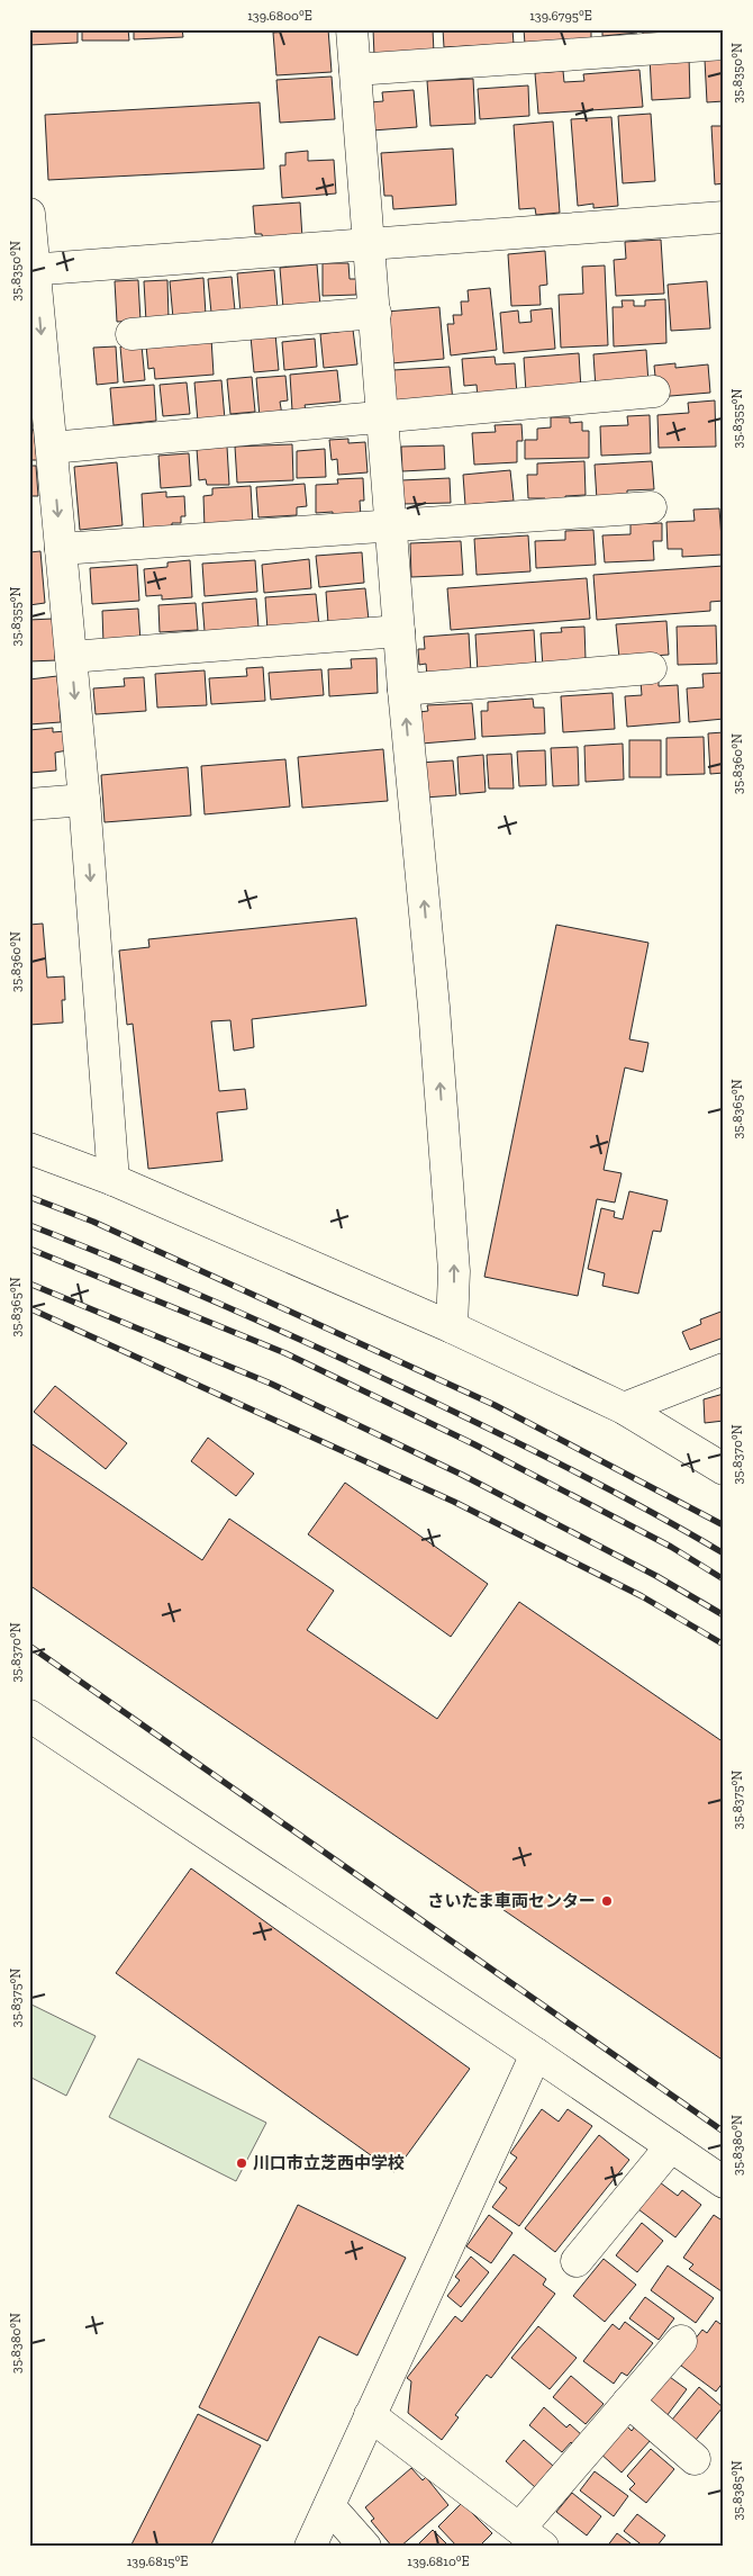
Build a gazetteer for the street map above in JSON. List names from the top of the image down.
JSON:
{
  "places": ["さいたま車両センター", "川口市立芝西中学校"],
  "coordinates": [
    "139.6800°E",
    "139.6795°E",
    "35.8350°N",
    "35.8355°N",
    "35.8360°N",
    "35.8365°N",
    "35.8370°N",
    "35.8375°N",
    "35.8380°N",
    "35.8385°N",
    "139.6815°E",
    "139.6810°E"
  ]
}
